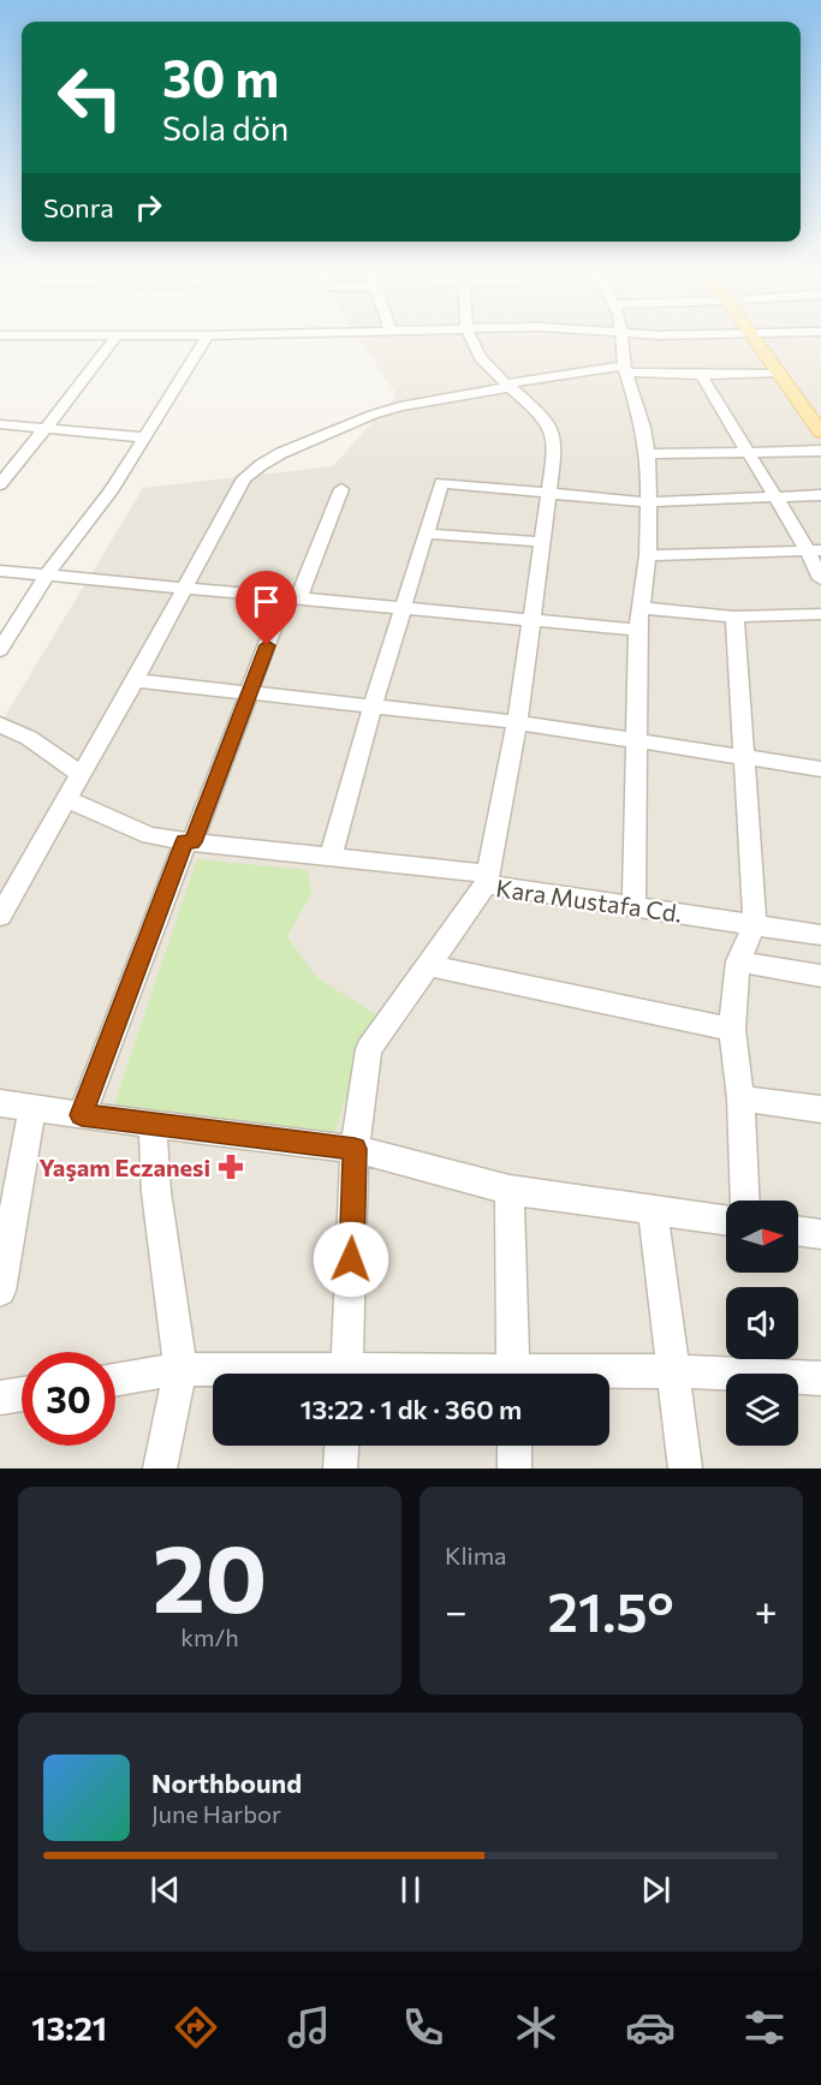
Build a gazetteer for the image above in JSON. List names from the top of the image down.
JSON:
{
  "streets": {
    "street": ["Kara Mustafa Cd."]
  },
  "places": {
    "pharmacy": ["Yaşam Eczanesi"]
  },
  "north": "right",
  "page": {
    "turn": ["30 m", "Sola dön"],
    "then": "Sonra",
    "limit": "30",
    "trip": "13:22 · 1 dk · 360 m",
    "tile": [
      ["20", "km/h"],
      "Klima"
    ],
    "heat": ["−", "21.5°", "+"],
    "song": ["Northbound", "June Harbor"],
    "tabs": "13:21"
  }
}
